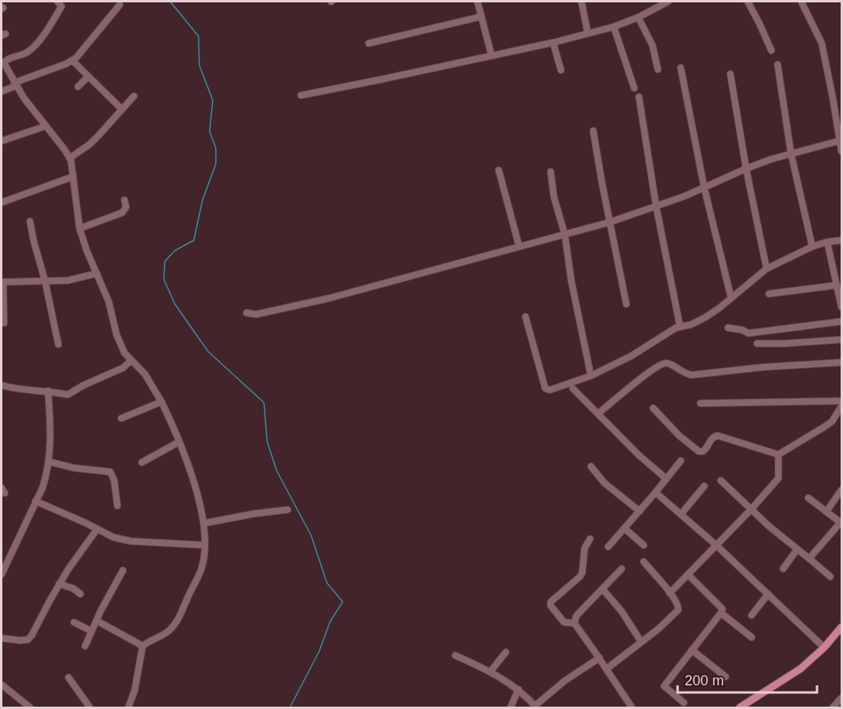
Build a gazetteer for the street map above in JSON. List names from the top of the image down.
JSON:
{
  "scale_bar": "200 m"
}
